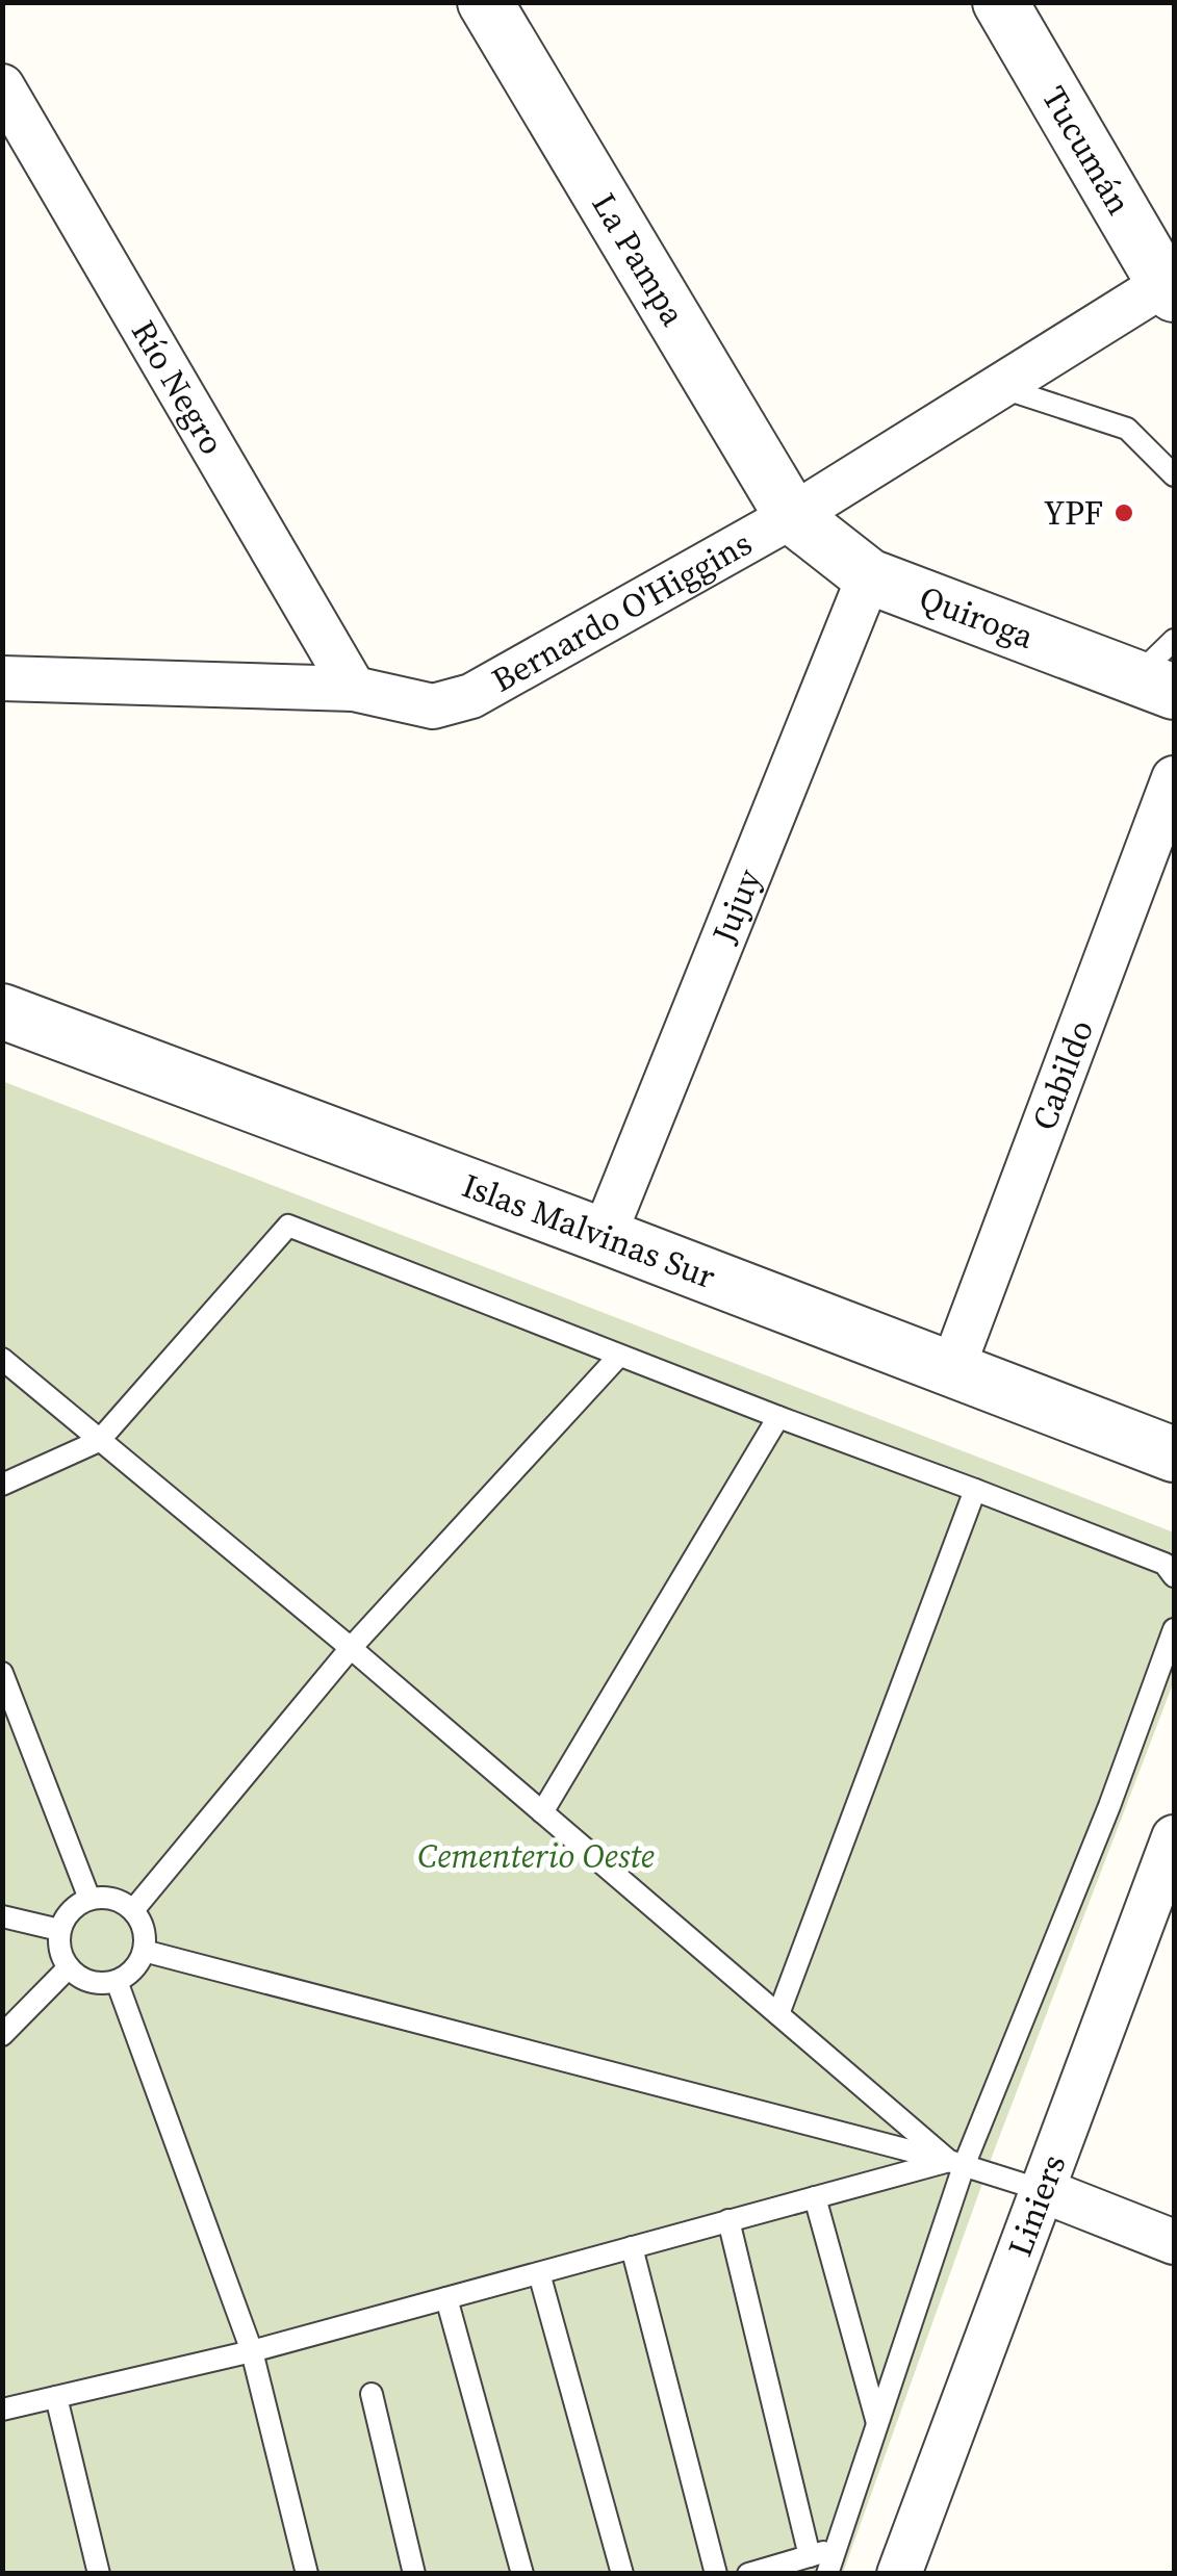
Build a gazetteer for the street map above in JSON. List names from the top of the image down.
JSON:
{
  "streets": {
    "street": [
      "Tucumán",
      "La Pampa",
      "Río Negro",
      "Bernardo O'Higgins",
      "Quiroga",
      "Jujuy",
      "Cabildo",
      "Islas Malvinas Sur",
      "Liniers"
    ]
  },
  "crossings": [
    ["Tucumán", "Bernardo O'Higgins"],
    ["La Pampa", "Bernardo O'Higgins"],
    ["La Pampa", "Quiroga"],
    ["Río Negro", "Bernardo O'Higgins"],
    ["Bernardo O'Higgins", "Quiroga"],
    ["Quiroga", "Jujuy"],
    ["Jujuy", "Islas Malvinas Sur"],
    ["Cabildo", "Islas Malvinas Sur"]
  ],
  "parks": ["Cementerio Oeste"],
  "places": ["YPF"]
}
